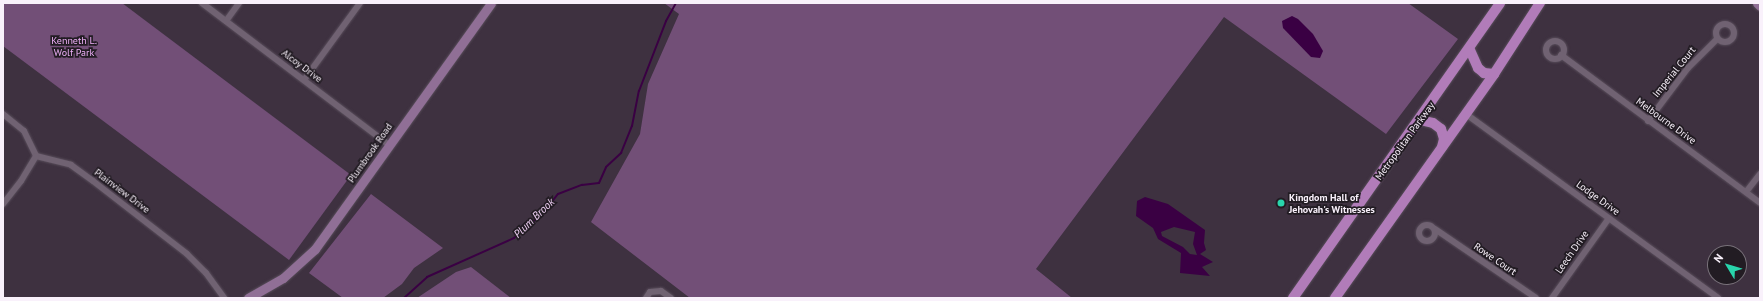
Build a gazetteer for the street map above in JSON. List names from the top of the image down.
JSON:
{
  "streets": {
    "main road": ["Metropolitan Parkway"],
    "street": [
      "Alcoy Drive",
      "Imperial Court",
      "Melbourne Drive",
      "Plumbrook Road",
      "Plainview Drive",
      "Lodge Drive",
      "Leech Drive",
      "Rowe Court"
    ]
  },
  "crossings": [
    ["Alcoy Drive", "Plumbrook Road"],
    ["Imperial Court", "Melbourne Drive"],
    ["Lodge Drive", "Leech Drive"]
  ],
  "water": ["Plum Brook"],
  "parks": ["Kenneth L. Wolf Park"],
  "places": ["Kingdom Hall of Jehovah's Witnesses"],
  "north": "top left"
}
